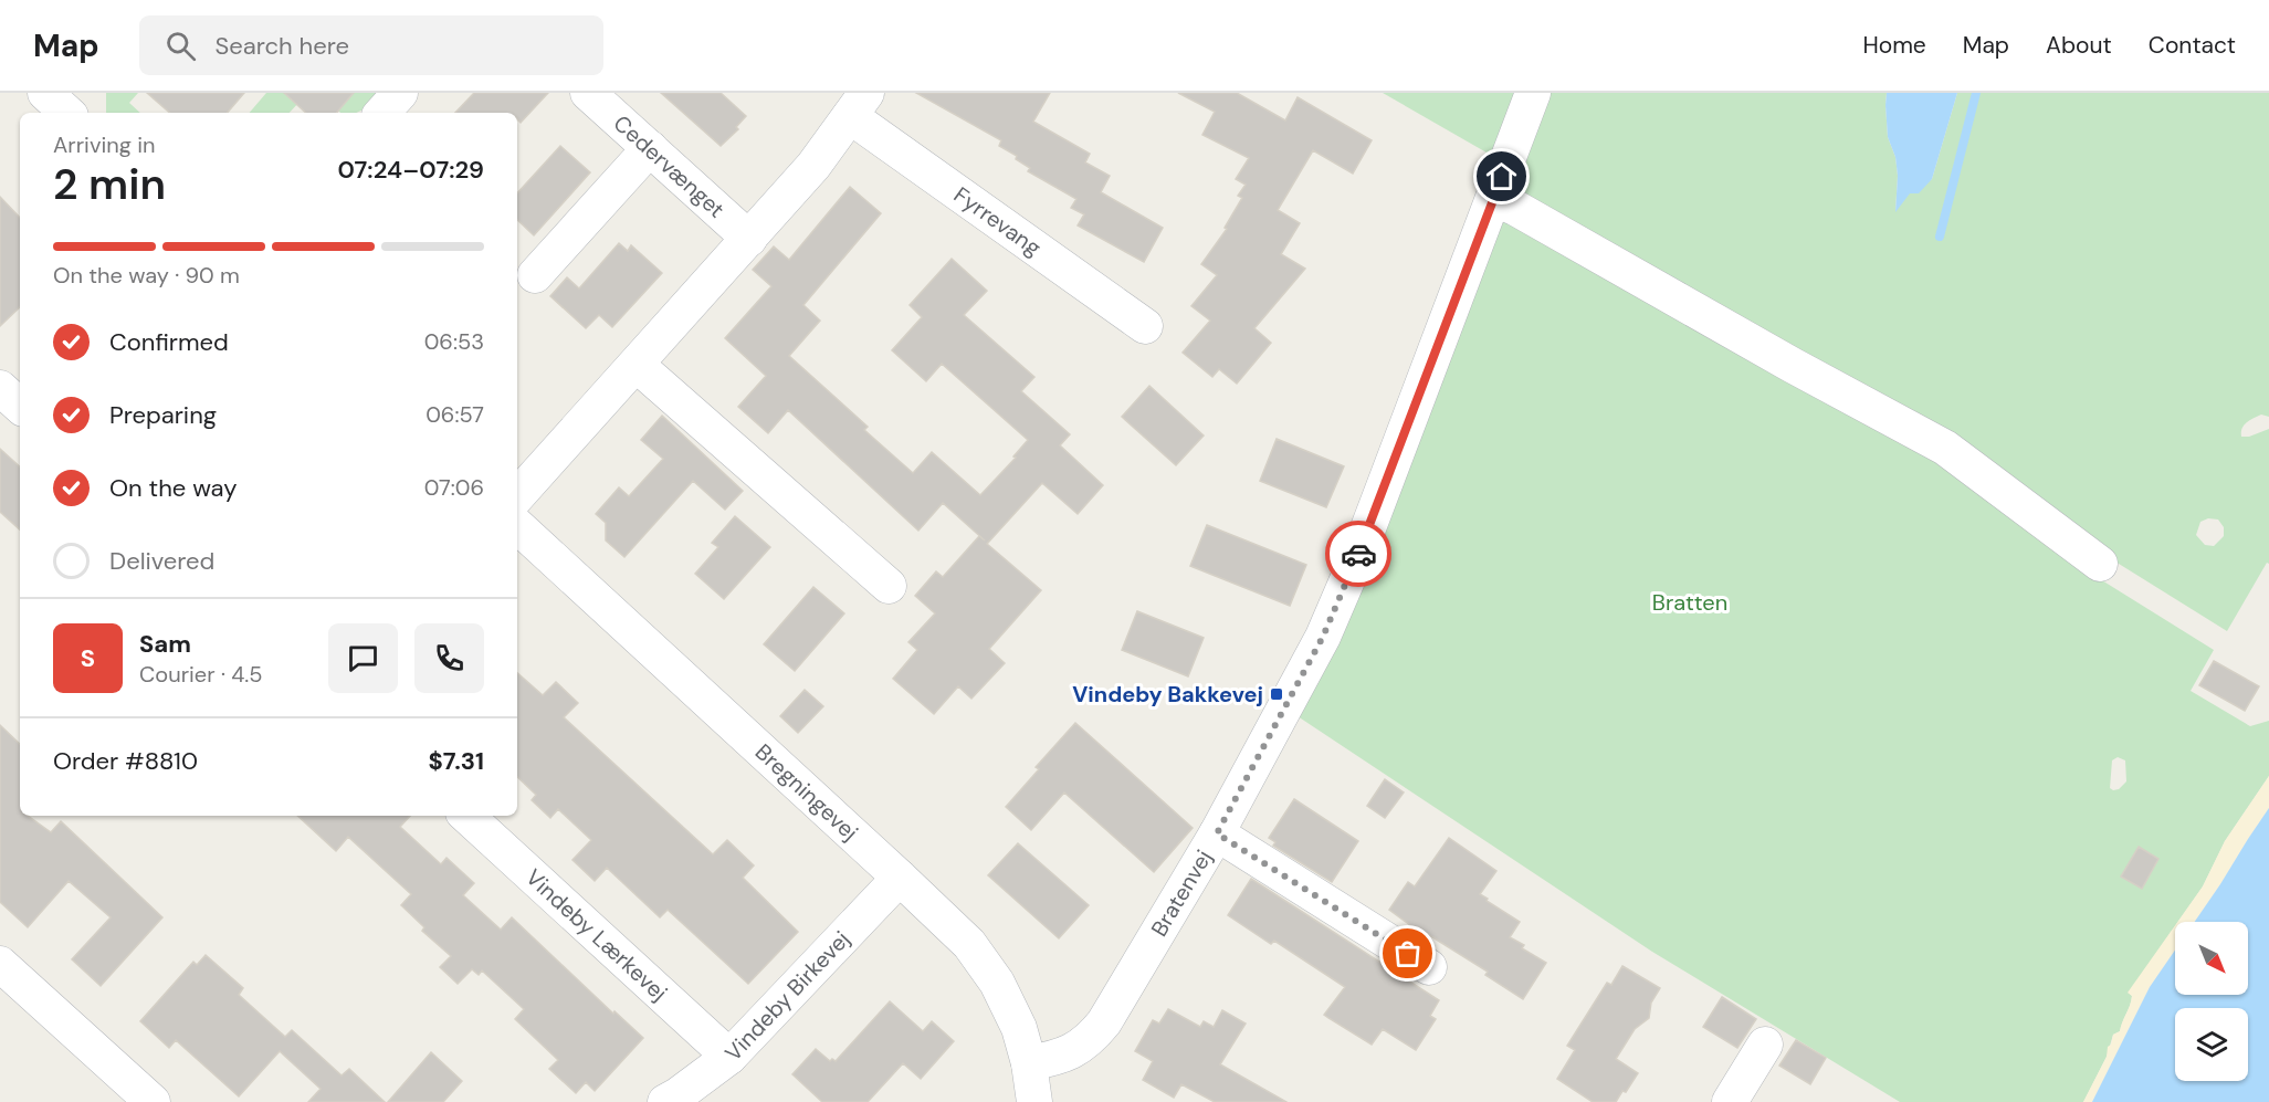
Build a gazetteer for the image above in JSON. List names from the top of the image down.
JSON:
{
  "streets": {
    "street": [
      "Cedervænget",
      "Fyrrevang",
      "Bregningevej",
      "Bratenvej",
      "Vindeby Lærkevej",
      "Vindeby Birkevej"
    ]
  },
  "crossings": [
    ["Cedervænget", "Fyrrevang"],
    ["Bregningevej", "Bratenvej"],
    ["Bregningevej", "Vindeby Birkevej"],
    ["Vindeby Lærkevej", "Vindeby Birkevej"]
  ],
  "parks": ["Bratten"],
  "places": {
    "transit": ["Vindeby Bakkevej"]
  },
  "north": "bottom right",
  "page": {
    "header": "Map",
    "search": "Search here",
    "nav": [
      "Home",
      "Map",
      "About",
      "Contact"
    ],
    "heading": ["2 min", "Arriving in", "07:24–07:29"],
    "panel": [
      "Sam",
      "Courier · 4.5",
      "Order #8810",
      "$7.31"
    ],
    "bar": "On the way · 90 m",
    "list": [
      ["Confirmed", "06:53"],
      ["Preparing", "06:57"],
      ["On the way", "07:06"],
      "Delivered"
    ],
    "round": "S"
  }
}
